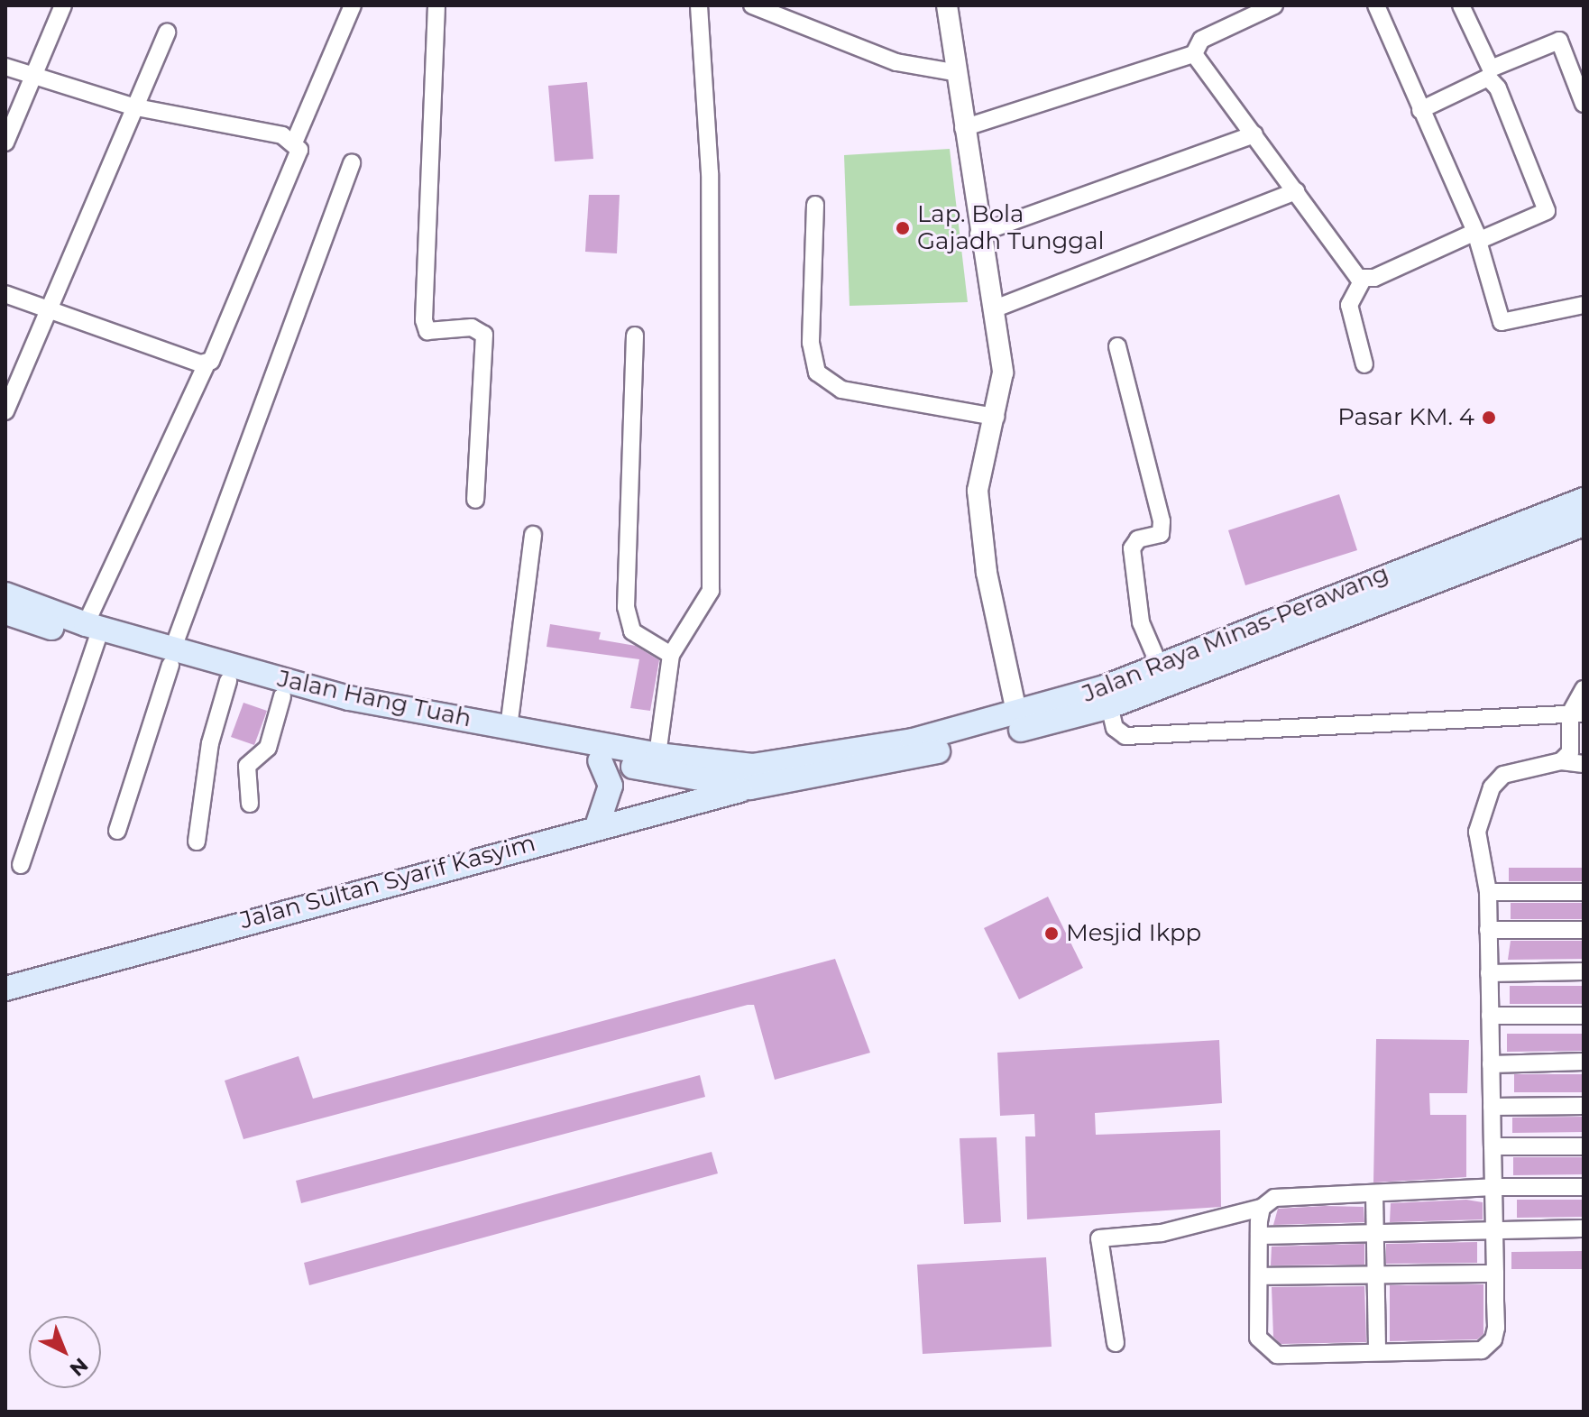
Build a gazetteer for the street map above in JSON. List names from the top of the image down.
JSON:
{
  "streets": {
    "main road": ["Jalan Raya Minas-Perawang", "Jalan Hang Tuah", "Jalan Sultan Syarif Kasyim"]
  },
  "crossings": [
    ["Jalan Raya Minas-Perawang", "Jalan Hang Tuah"],
    ["Jalan Raya Minas-Perawang", "Jalan Sultan Syarif Kasyim"],
    ["Jalan Hang Tuah", "Jalan Sultan Syarif Kasyim"]
  ],
  "places": ["Lap. Bola Gajadh Tunggal", "Pasar KM. 4", "Mesjid Ikpp"],
  "north": "bottom right"
}
